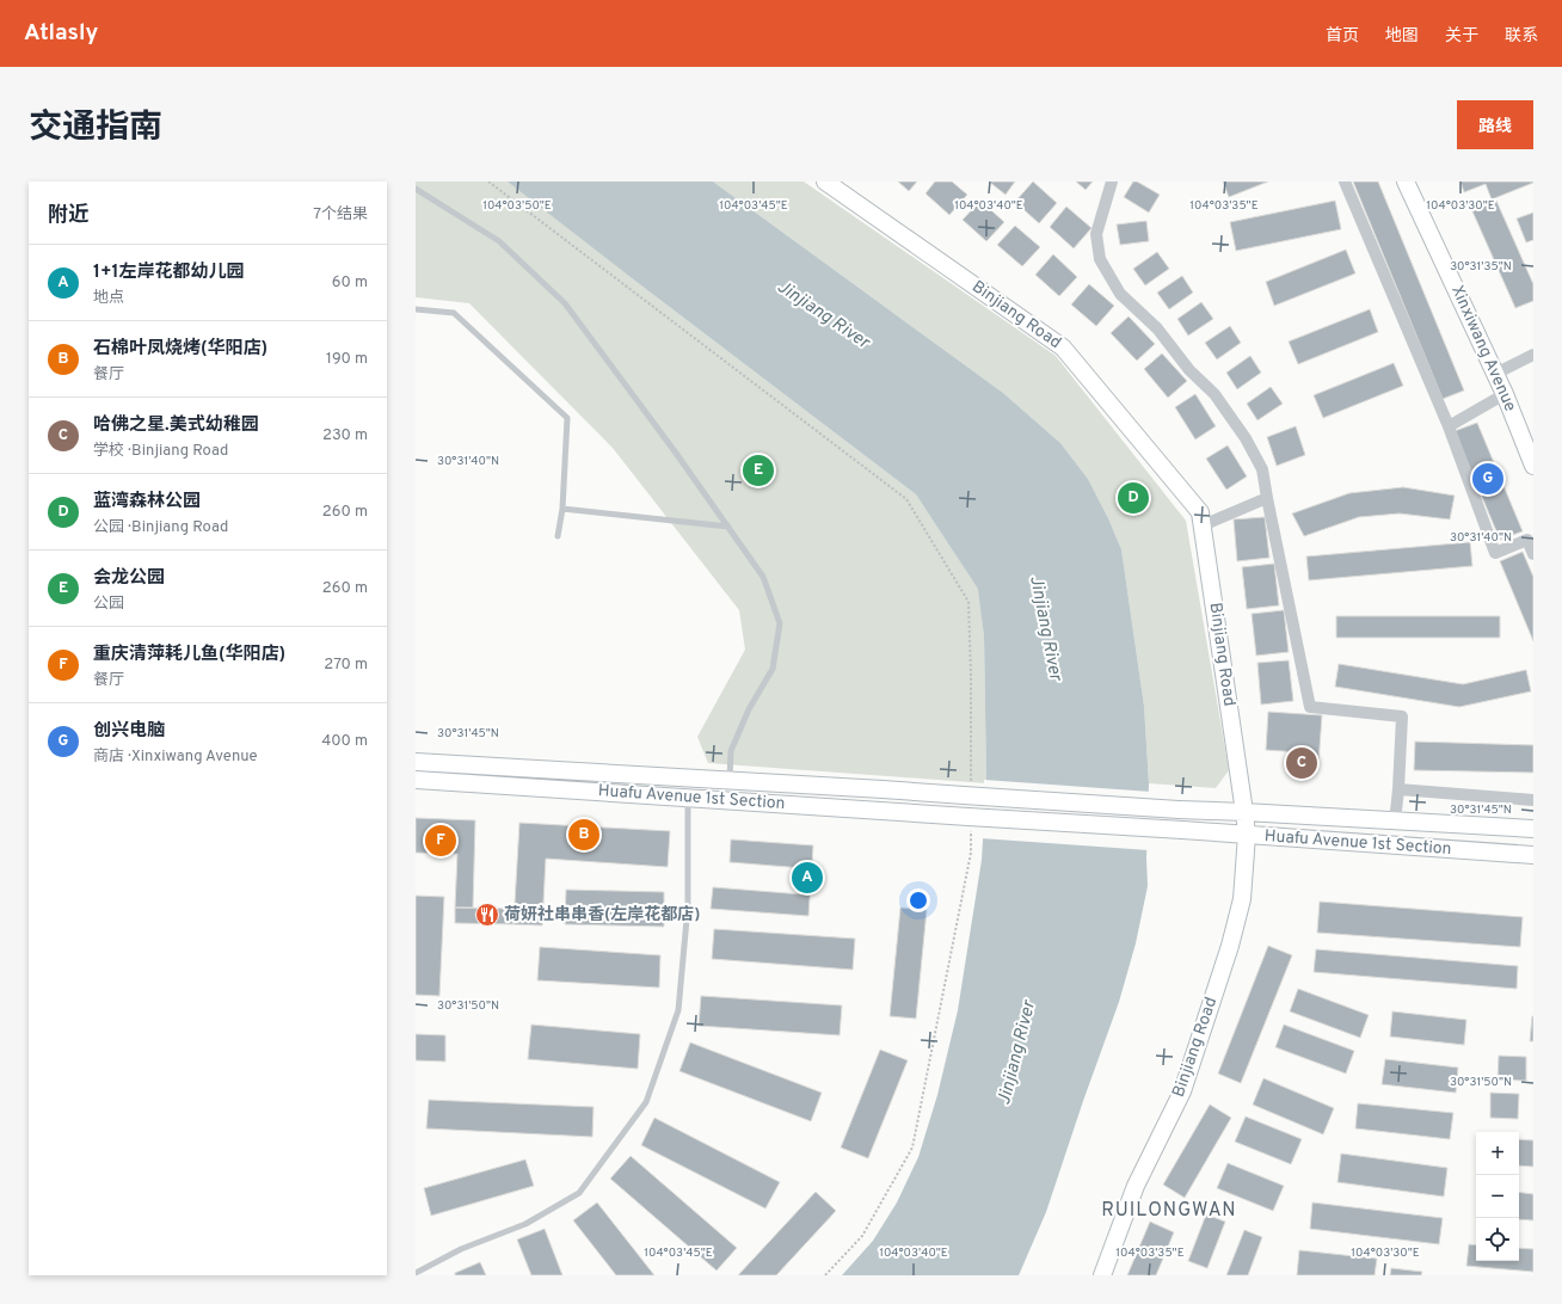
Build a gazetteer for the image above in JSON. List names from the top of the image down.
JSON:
{
  "streets": {
    "main road": ["Binjiang Road", "Xinxiwang Avenue", "Huafu Avenue 1st Section"]
  },
  "crossings": [
    ["Binjiang Road", "Huafu Avenue 1st Section"]
  ],
  "districts": ["RUILONGWAN"],
  "water": ["Jinjiang River"],
  "places": {
    "restaurant": ["荷妍社串串香(左岸花都店)"]
  },
  "page": {
    "header": "Atlasly",
    "nav": [
      "首页",
      "地图",
      "关于",
      "联系"
    ],
    "title": "交通指南",
    "buttons": "路线",
    "heading": ["附近", "7个结果"],
    "list": [
      {
        "mark": "A",
        "name": "1+1左岸花都幼儿园",
        "note": "地点",
        "value": "60 m"
      },
      {
        "mark": "B",
        "name": "石棉叶凤烧烤(华阳店)",
        "note": "餐厅",
        "value": "190 m"
      },
      {
        "mark": "C",
        "name": "哈佛之星.美式幼稚园",
        "note": "学校 · Binjiang Road",
        "value": "230 m"
      },
      {
        "mark": "D",
        "name": "蓝湾森林公园",
        "note": "公园 · Binjiang Road",
        "value": "260 m"
      },
      {
        "mark": "E",
        "name": "会龙公园",
        "note": "公园",
        "value": "260 m"
      },
      {
        "mark": "F",
        "name": "重庆清萍耗儿鱼(华阳店)",
        "note": "餐厅",
        "value": "270 m"
      },
      {
        "mark": "G",
        "name": "创兴电脑",
        "note": "商店 · Xinxiwang Avenue",
        "value": "400 m"
      }
    ],
    "pins": [
      "E",
      "G",
      "D",
      "C",
      "B",
      "F",
      "A"
    ],
    "map_buttons": ["+", "−"]
  },
  "coordinates": [
    "104°03'50\"E",
    "104°03'45\"E",
    "104°03'40\"E",
    "104°03'35\"E",
    "104°03'30\"E",
    "30°31'35\"N",
    "30°31'40\"N",
    "30°31'45\"N",
    "30°31'50\"N"
  ]
}
